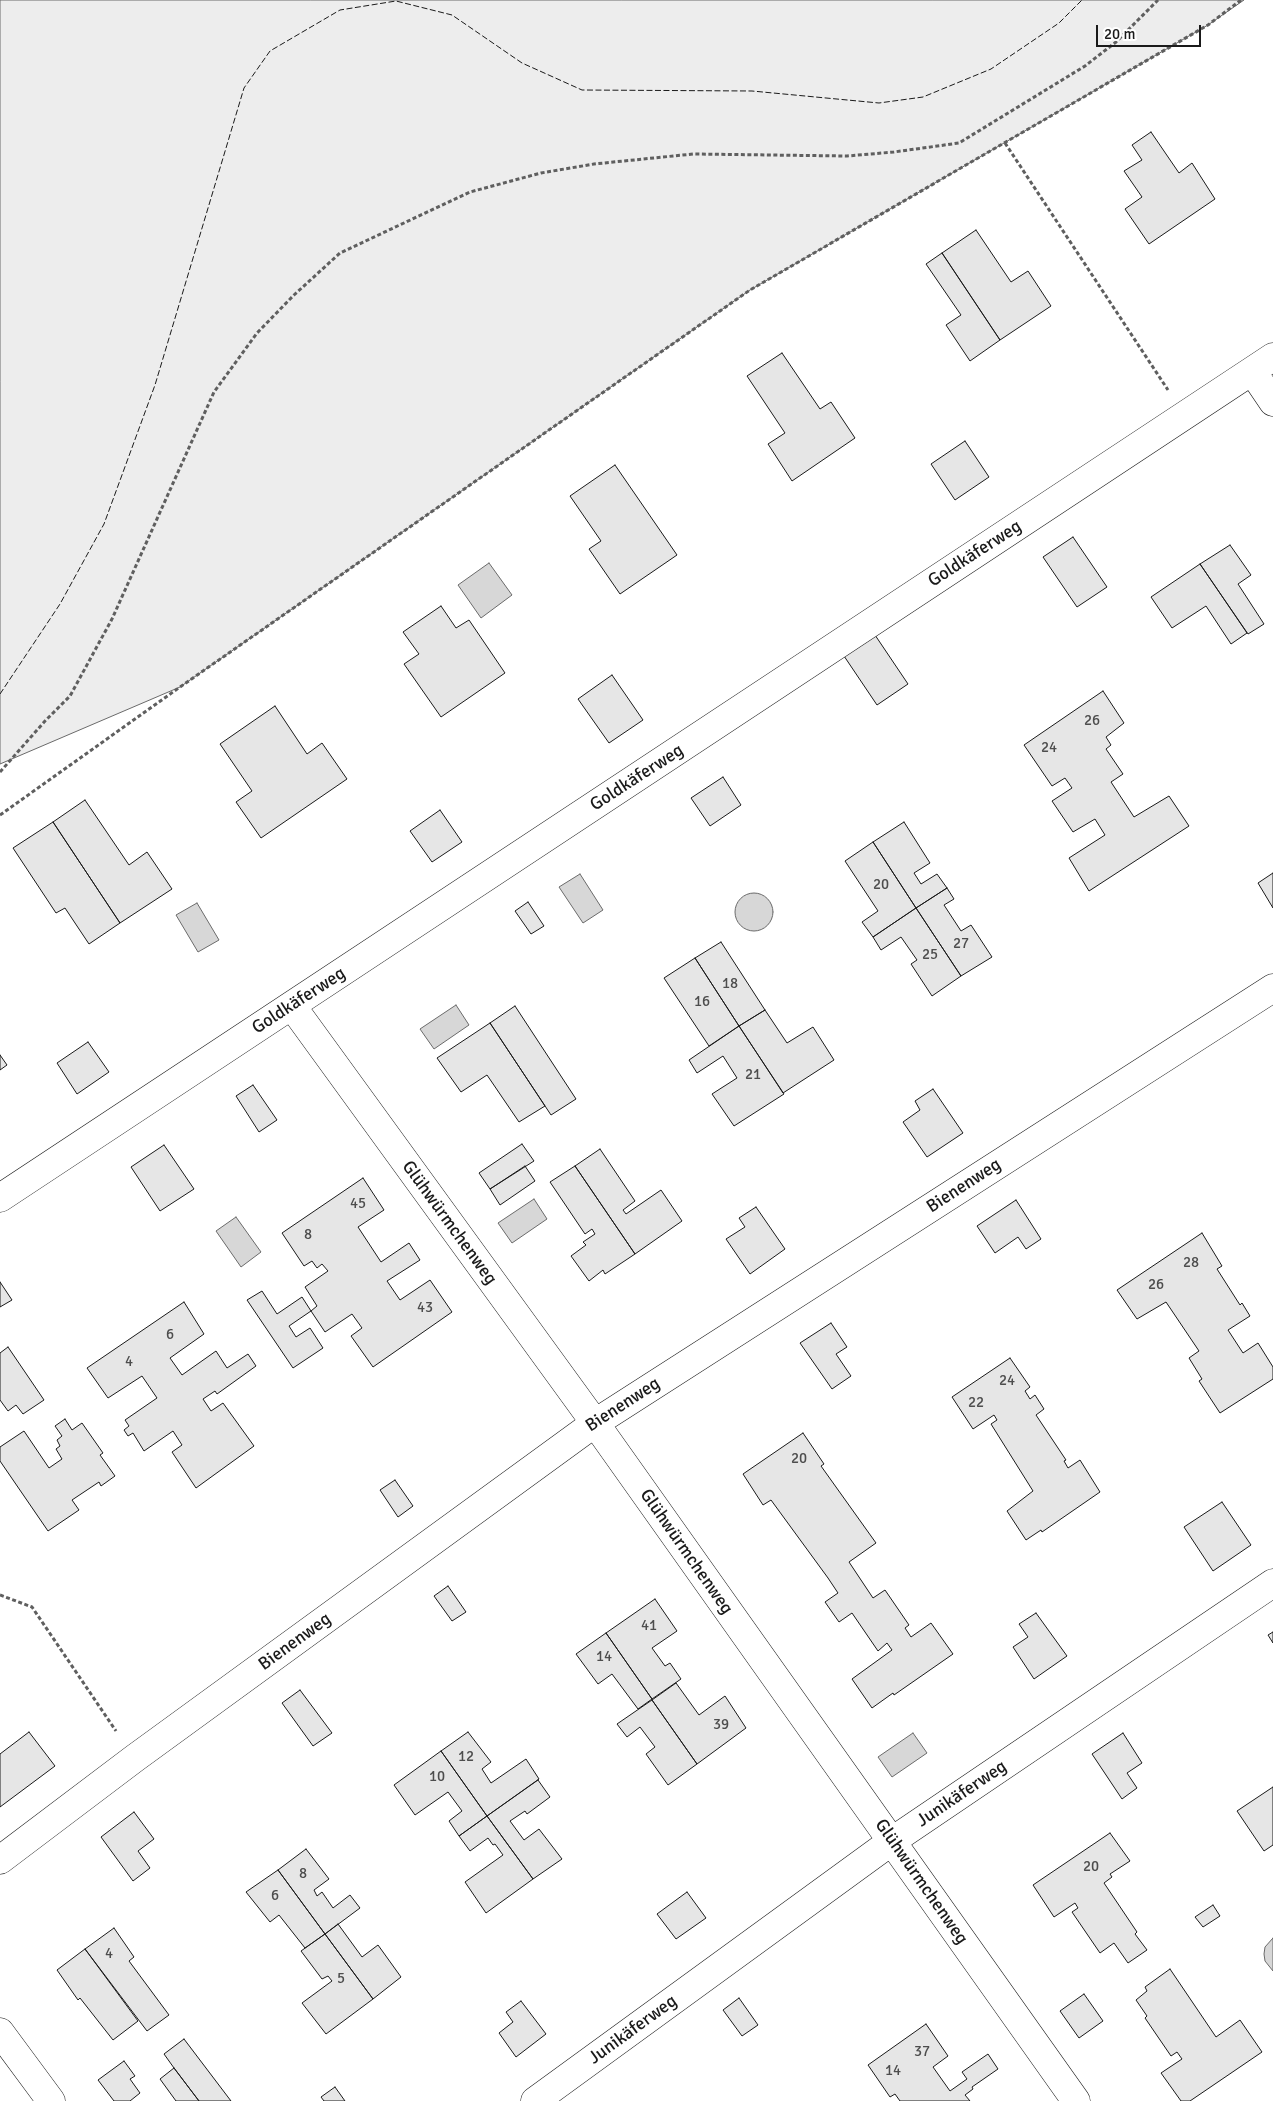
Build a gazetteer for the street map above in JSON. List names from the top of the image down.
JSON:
{
  "streets": {
    "street": [
      "Goldkäferweg",
      "Bienenweg",
      "Glühwürmchenweg",
      "Junikäferweg"
    ]
  },
  "crossings": [
    ["Goldkäferweg", "Glühwürmchenweg"],
    ["Bienenweg", "Glühwürmchenweg"],
    ["Glühwürmchenweg", "Junikäferweg"]
  ],
  "house_numbers": [
    "26",
    "24",
    "20",
    "27",
    "25",
    "18",
    "16",
    "21",
    "45",
    "8",
    "28",
    "26",
    "43",
    "6",
    "4",
    "24",
    "22",
    "20",
    "41",
    "14",
    "39",
    "12",
    "10",
    "20",
    "8",
    "6",
    "4",
    "5",
    "37",
    "14"
  ],
  "scale_bar": "20 m"
}
